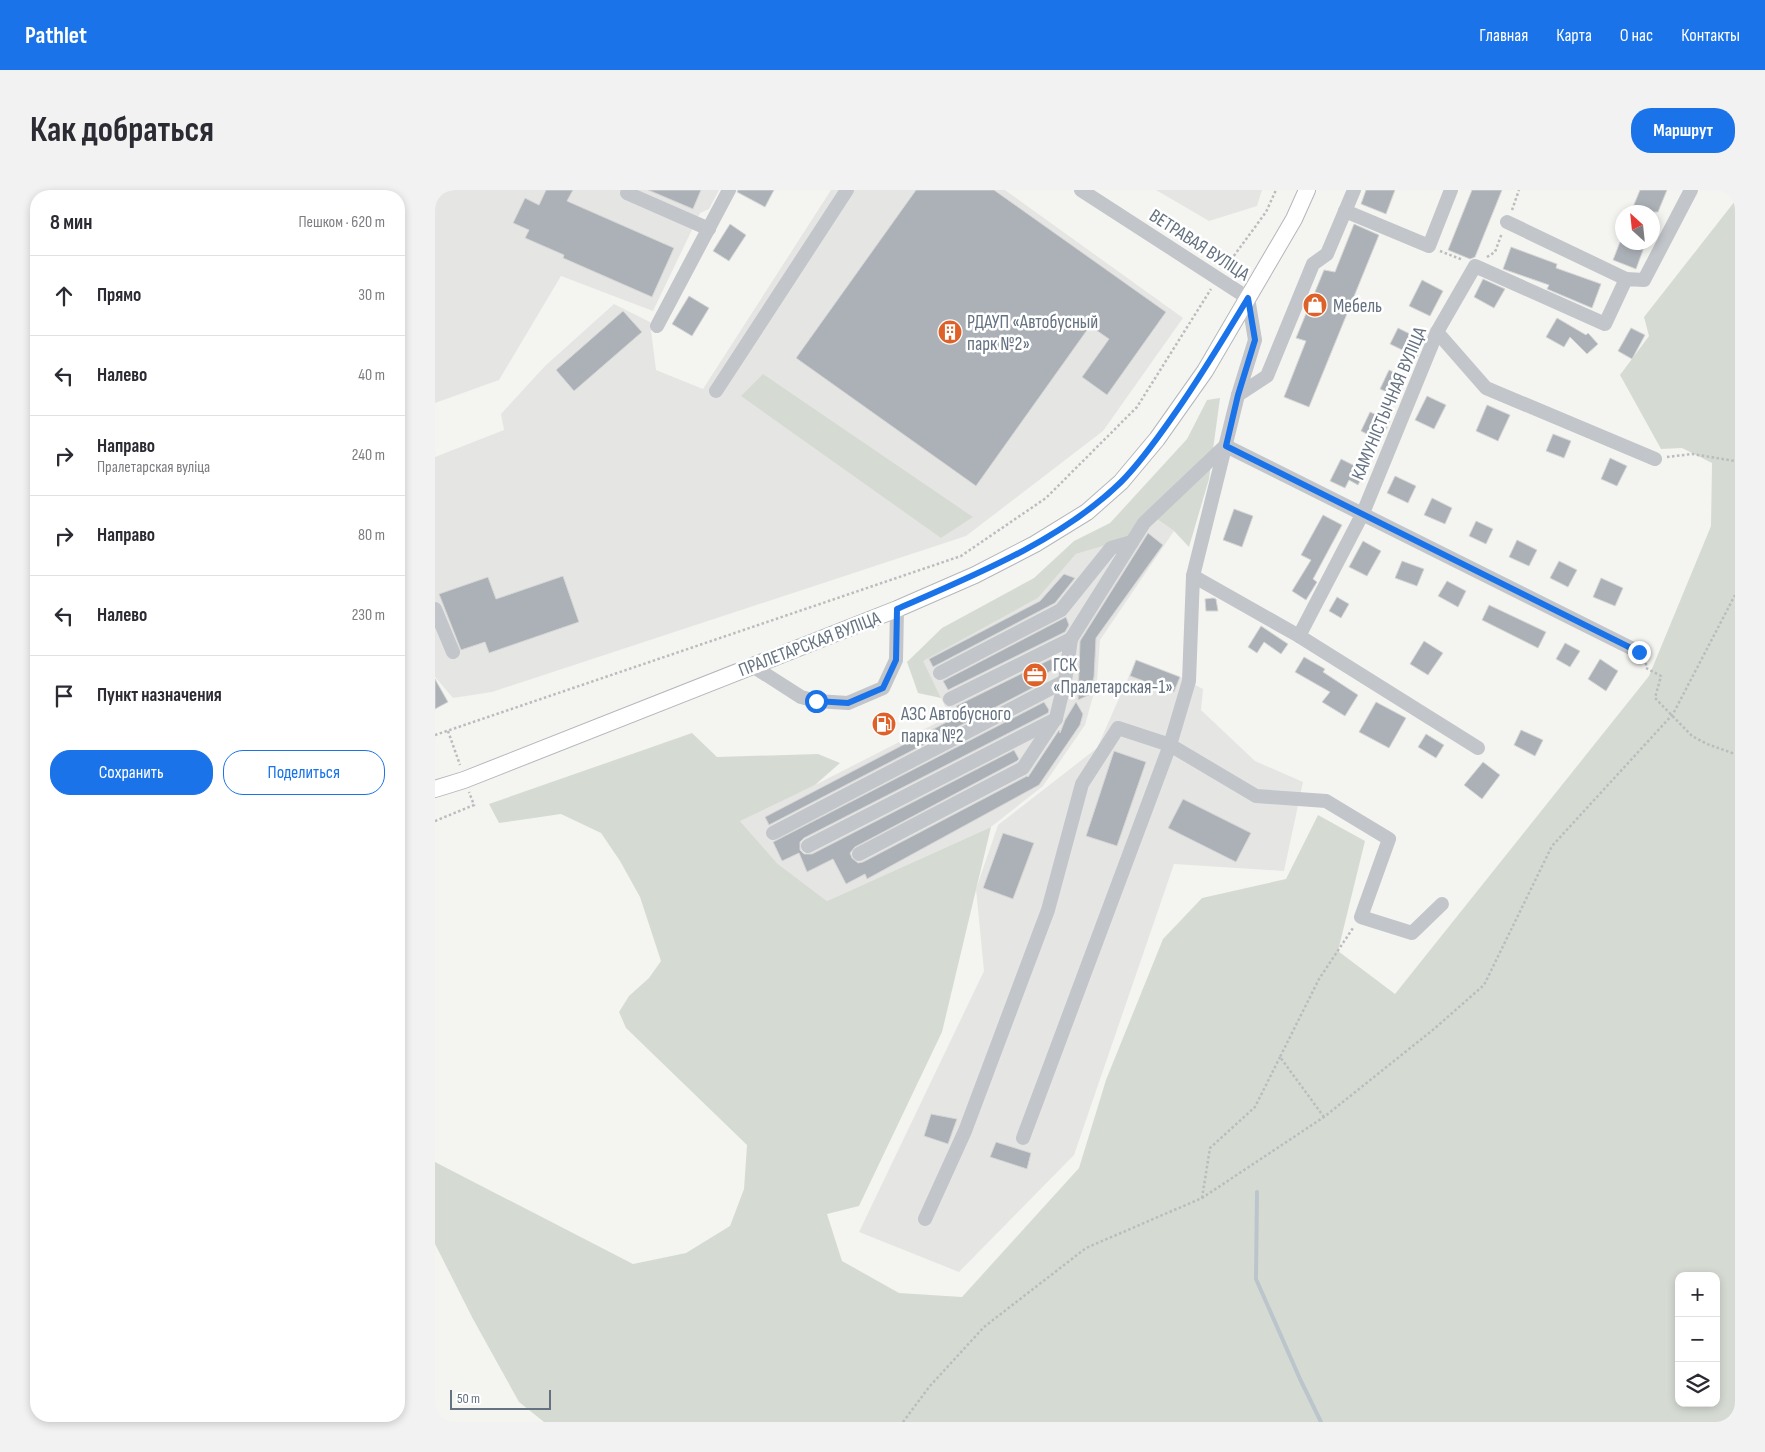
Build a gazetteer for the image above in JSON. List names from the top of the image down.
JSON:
{
  "streets": {
    "main road": ["ПРАЛЕТАРСКАЯ ВУЛІЦА"],
    "street": ["ВЕТРАВАЯ ВУЛІЦА", "КАМУНІСТЫЧНАЯ ВУЛІЦА"]
  },
  "crossings": [
    ["ВЕТРАВАЯ ВУЛІЦА", "ПРАЛЕТАРСКАЯ ВУЛІЦА"]
  ],
  "places": {
    "shop": ["Мебель"],
    "building": ["РДАУП «Автобусный парк №2»"],
    "office": ["ГСК «Пралетарская-1»"],
    "fuel station": ["АЗС Автобусного парка №2"]
  },
  "scale_bar": "50 m",
  "north": "top left",
  "page": {
    "header": "Pathlet",
    "nav": [
      "Главная",
      "Карта",
      "О нас",
      "Контакты"
    ],
    "buttons": [
      "Маршрут",
      ["Сохранить", "Поделиться"]
    ],
    "title": "Как добраться",
    "heading": ["8 мин", "Пешком · 620 m"],
    "list": [
      ["Прямо", "30 m"],
      ["Налево", "40 m"],
      ["Направо", "Пралетарская вуліца", "240 m"],
      ["Направо", "80 m"],
      ["Налево", "230 m"],
      "Пункт назначения"
    ],
    "map_buttons": ["+", "−"],
    "scale": "50 m"
  }
}
